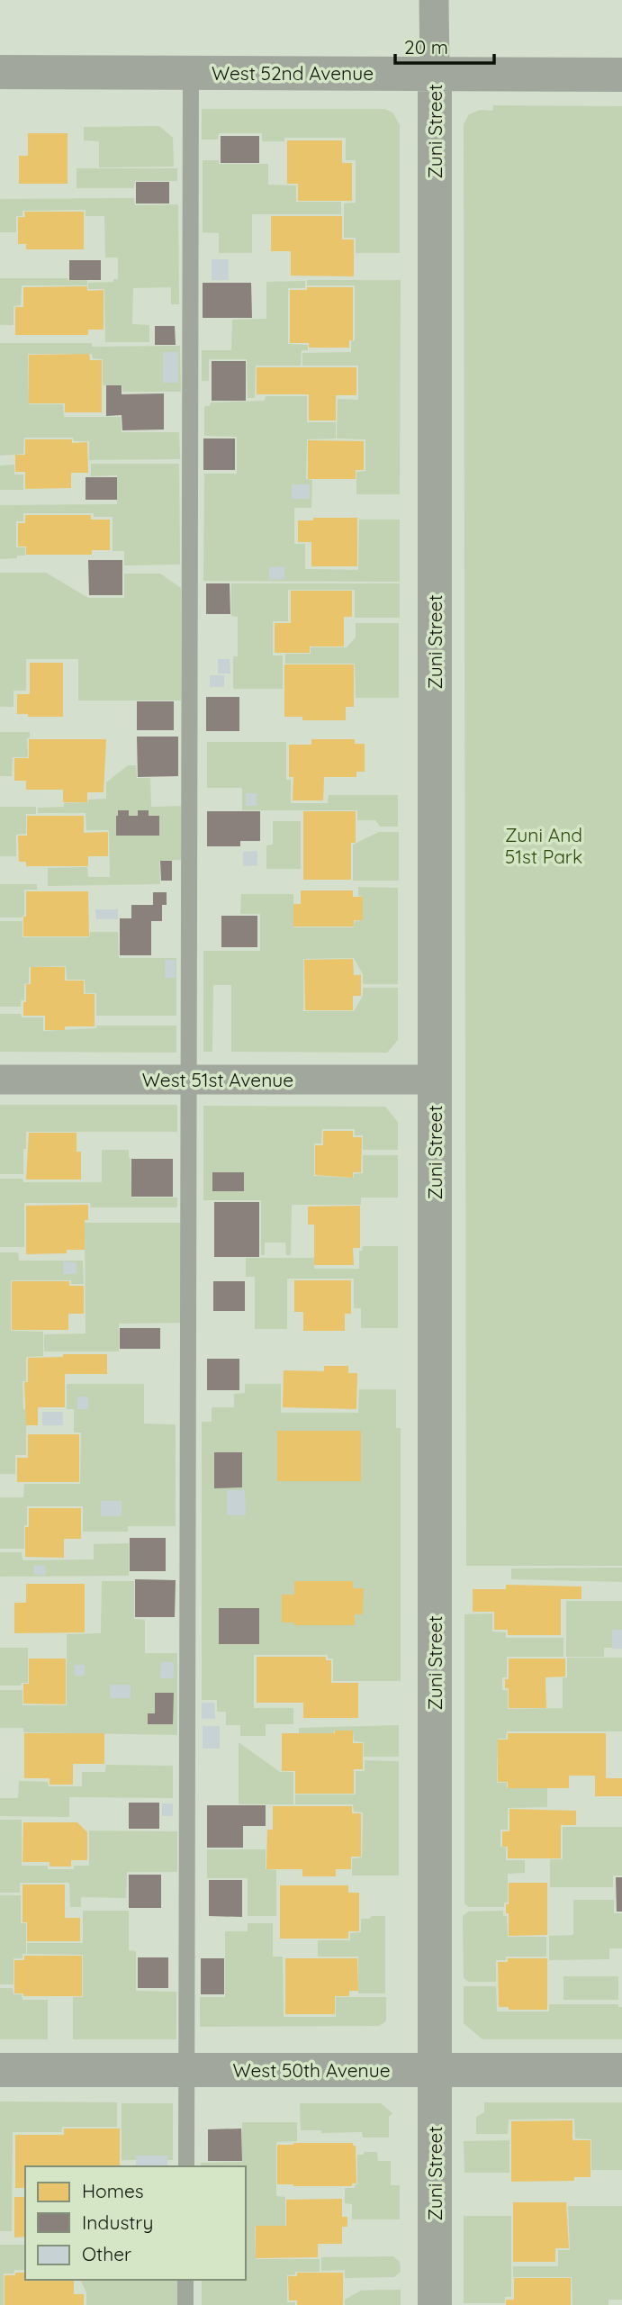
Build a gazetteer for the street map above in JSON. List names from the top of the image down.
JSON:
{
  "streets": {
    "street": [
      "West 52nd Avenue",
      "Zuni Street",
      "West 51st Avenue",
      "West 50th Avenue"
    ]
  },
  "crossings": [
    ["West 52nd Avenue", "Zuni Street"],
    ["Zuni Street", "West 51st Avenue"],
    ["Zuni Street", "West 50th Avenue"]
  ],
  "parks": ["Zuni And 51st Park"],
  "legend": ["Homes", "Industry", "Other"],
  "scale_bar": "20 m"
}
